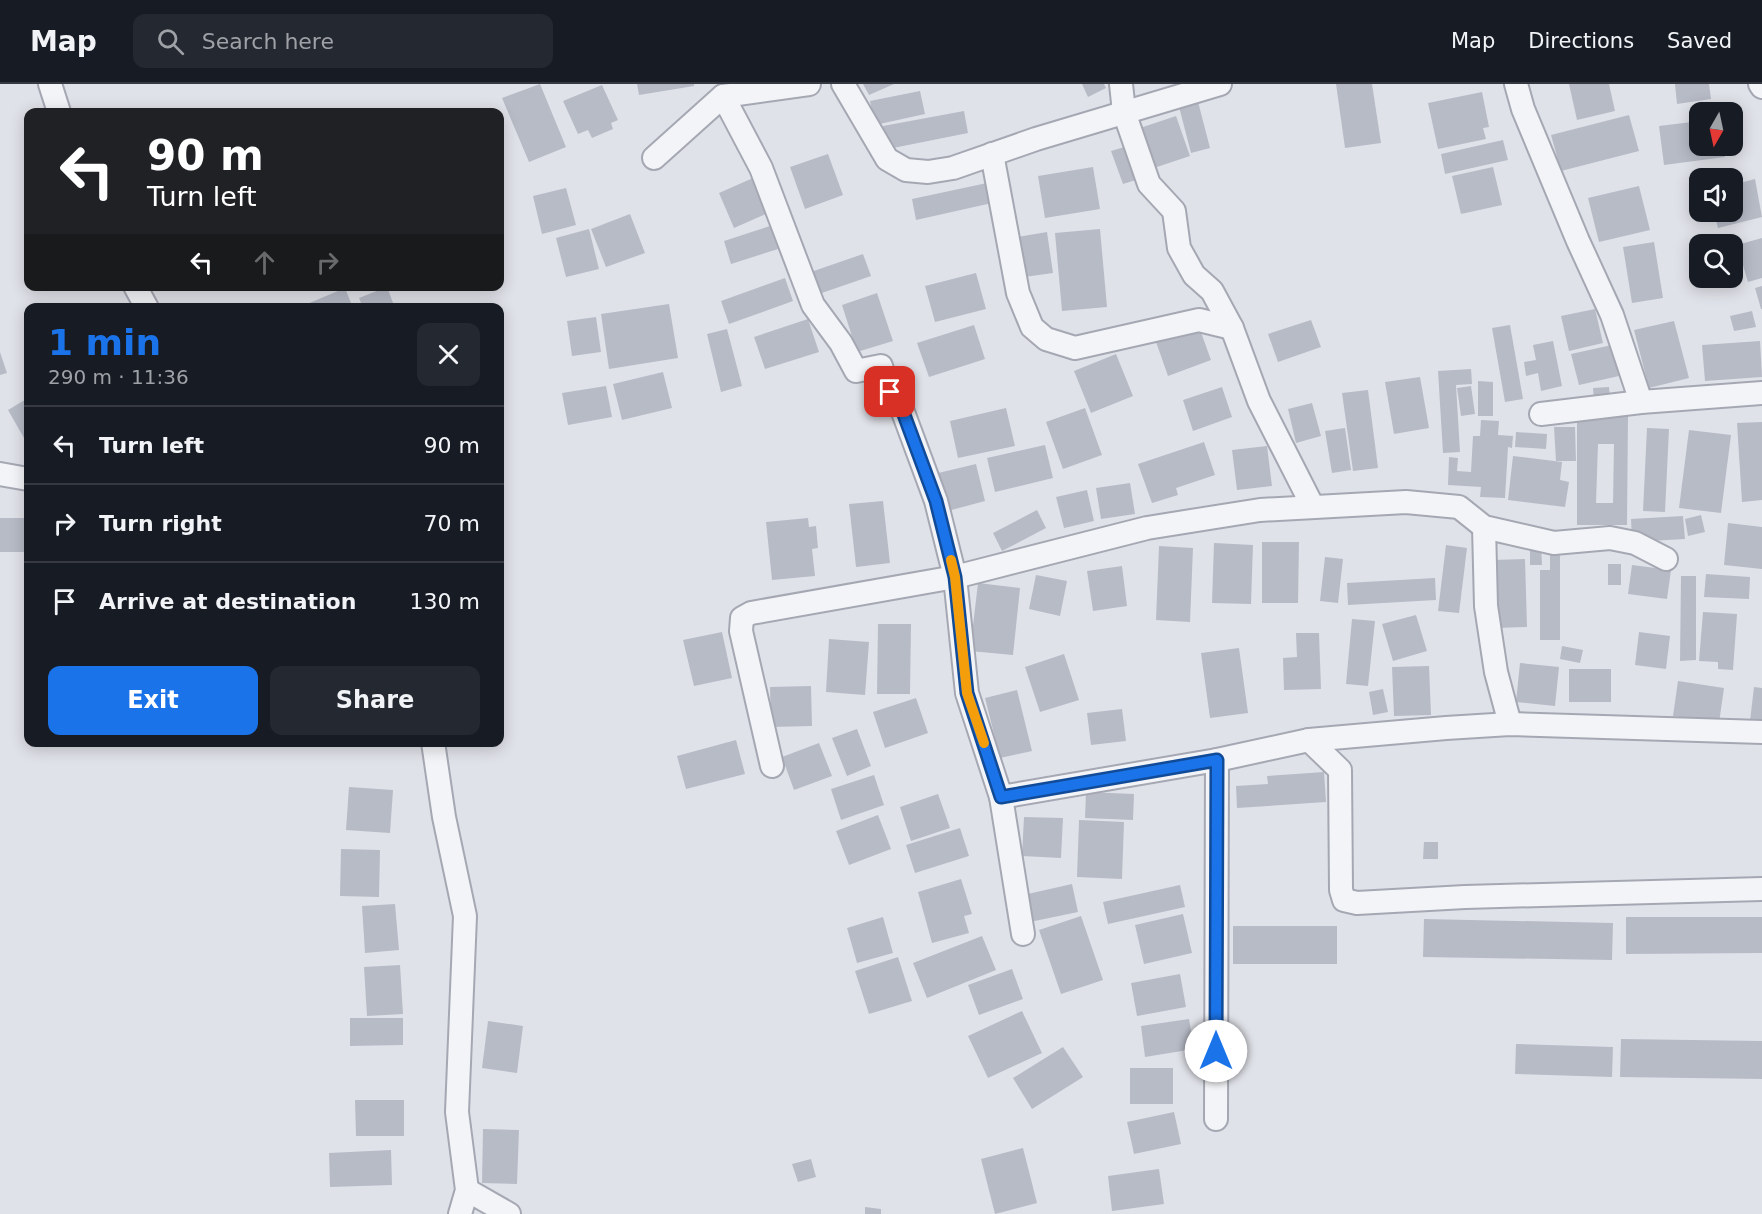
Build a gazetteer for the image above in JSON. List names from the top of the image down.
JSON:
{
  "north": "bottom",
  "page": {
    "header": "Map",
    "search": "Search here",
    "nav": ["Map", "Directions", "Saved"],
    "turn": ["90 m", "Turn left"],
    "heading": ["1 min", "290 m · 11:36"],
    "list": [
      {
        "name": "Turn left",
        "value": "90 m"
      },
      {
        "name": "Turn right",
        "value": "70 m"
      },
      {
        "name": "Arrive at destination",
        "value": "130 m"
      }
    ],
    "buttons": ["Exit", "Share"]
  }
}
